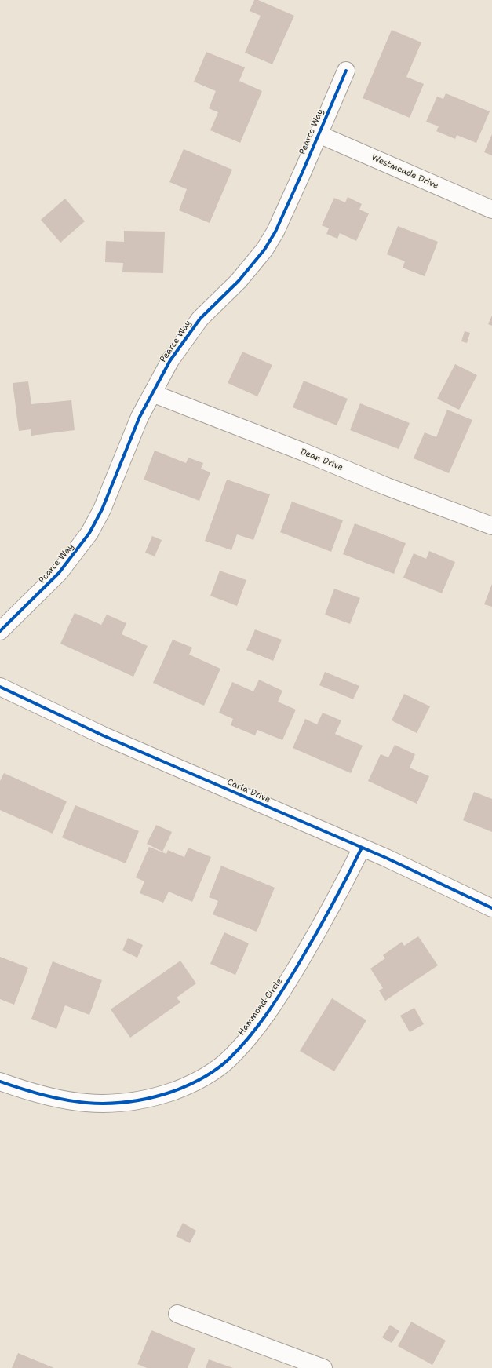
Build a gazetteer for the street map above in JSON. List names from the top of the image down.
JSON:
{
  "streets": {
    "street": [
      "Pearce Way",
      "Westmeade Drive",
      "Dean Drive",
      "Carla Drive",
      "Hammond Circle"
    ]
  },
  "crossings": [
    ["Pearce Way", "Westmeade Drive"],
    ["Pearce Way", "Dean Drive"],
    ["Carla Drive", "Hammond Circle"]
  ]
}
